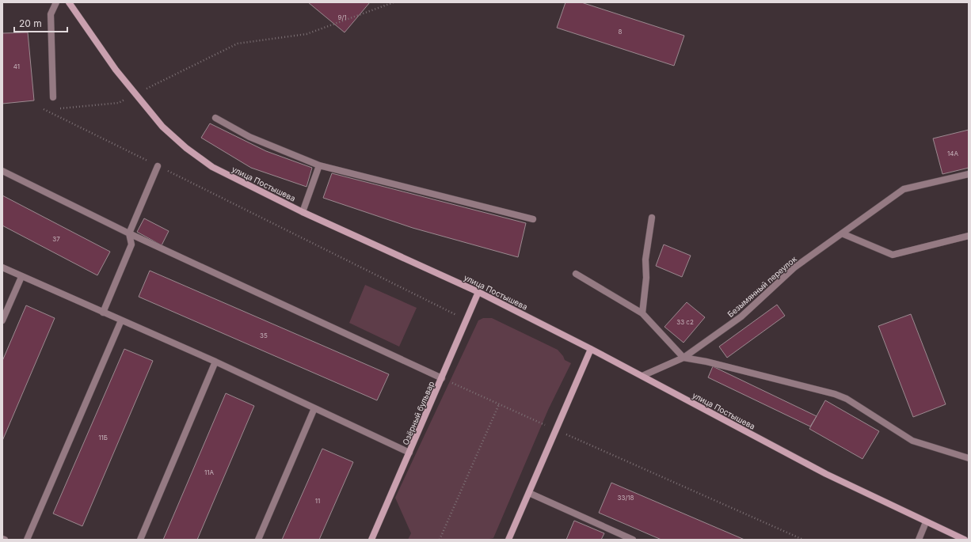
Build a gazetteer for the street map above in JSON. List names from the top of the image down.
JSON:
{
  "streets": {
    "main road": ["улица Постышева", "Озёрный бульвар"],
    "lane": ["Безымянный переулок"]
  },
  "crossings": [
    ["улица Постышева", "Безымянный переулок"],
    ["улица Постышева", "Озёрный бульвар"]
  ],
  "house_numbers": [
    "9/1",
    "8",
    "41",
    "14А",
    "37",
    "33 с2",
    "35",
    "11Б",
    "11А",
    "33/18",
    "11"
  ],
  "scale_bar": "20 m"
}
